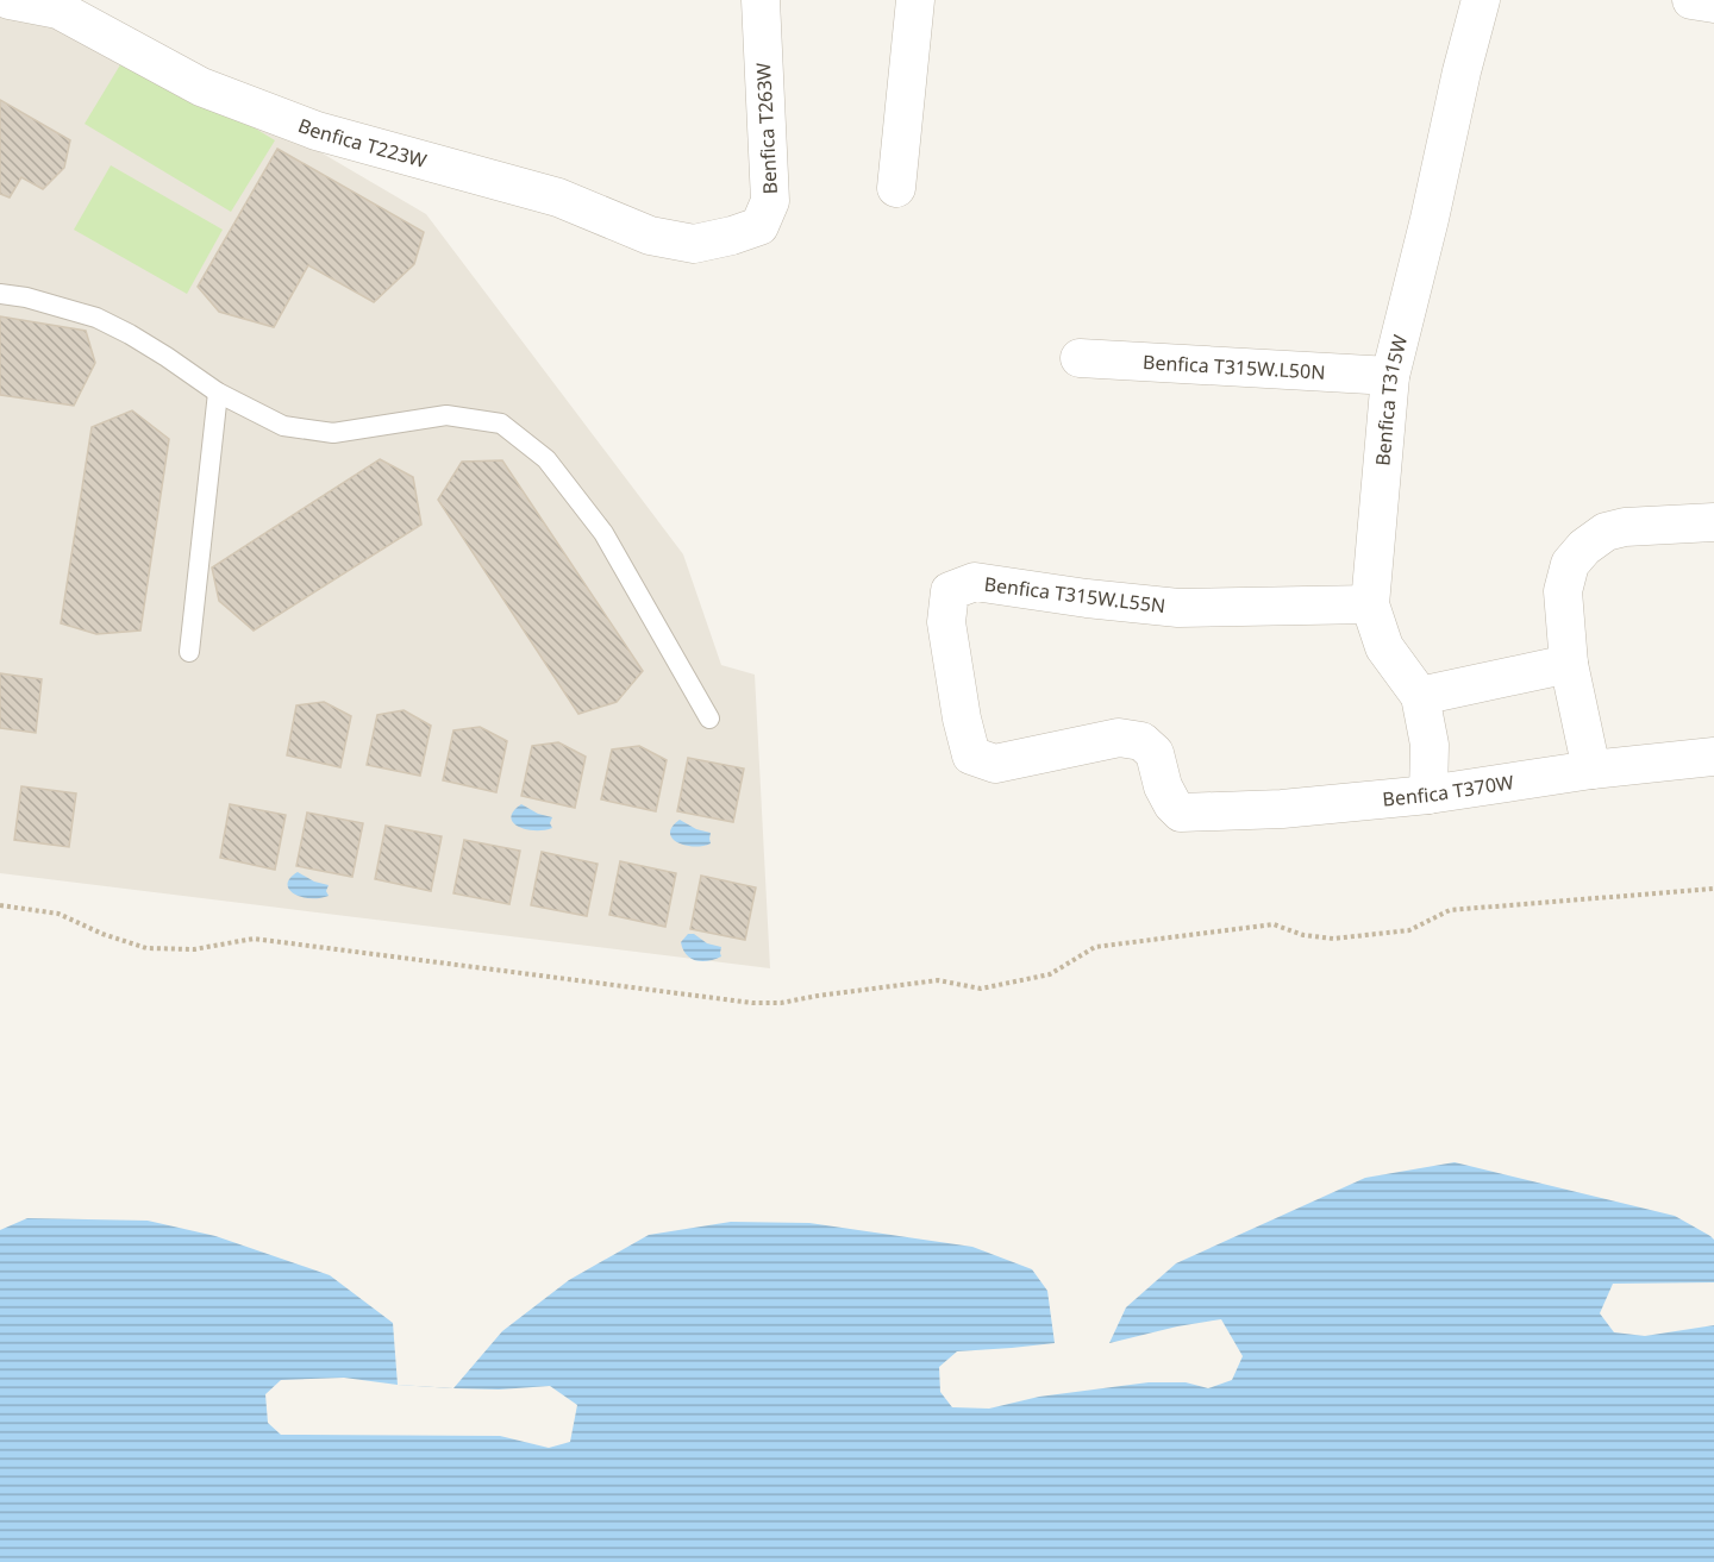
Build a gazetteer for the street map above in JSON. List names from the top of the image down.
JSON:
{
  "streets": {
    "street": [
      "Benfica T263W",
      "Benfica T223W",
      "Benfica T315W.L50N",
      "Benfica T315W",
      "Benfica T315W.L55N",
      "Benfica T370W"
    ]
  },
  "crossings": [
    ["Benfica T263W", "Benfica T223W"],
    ["Benfica T315W.L50N", "Benfica T315W"],
    ["Benfica T315W", "Benfica T315W.L55N"],
    ["Benfica T315W", "Benfica T370W"],
    ["Benfica T315W.L55N", "Benfica T370W"]
  ]
}
